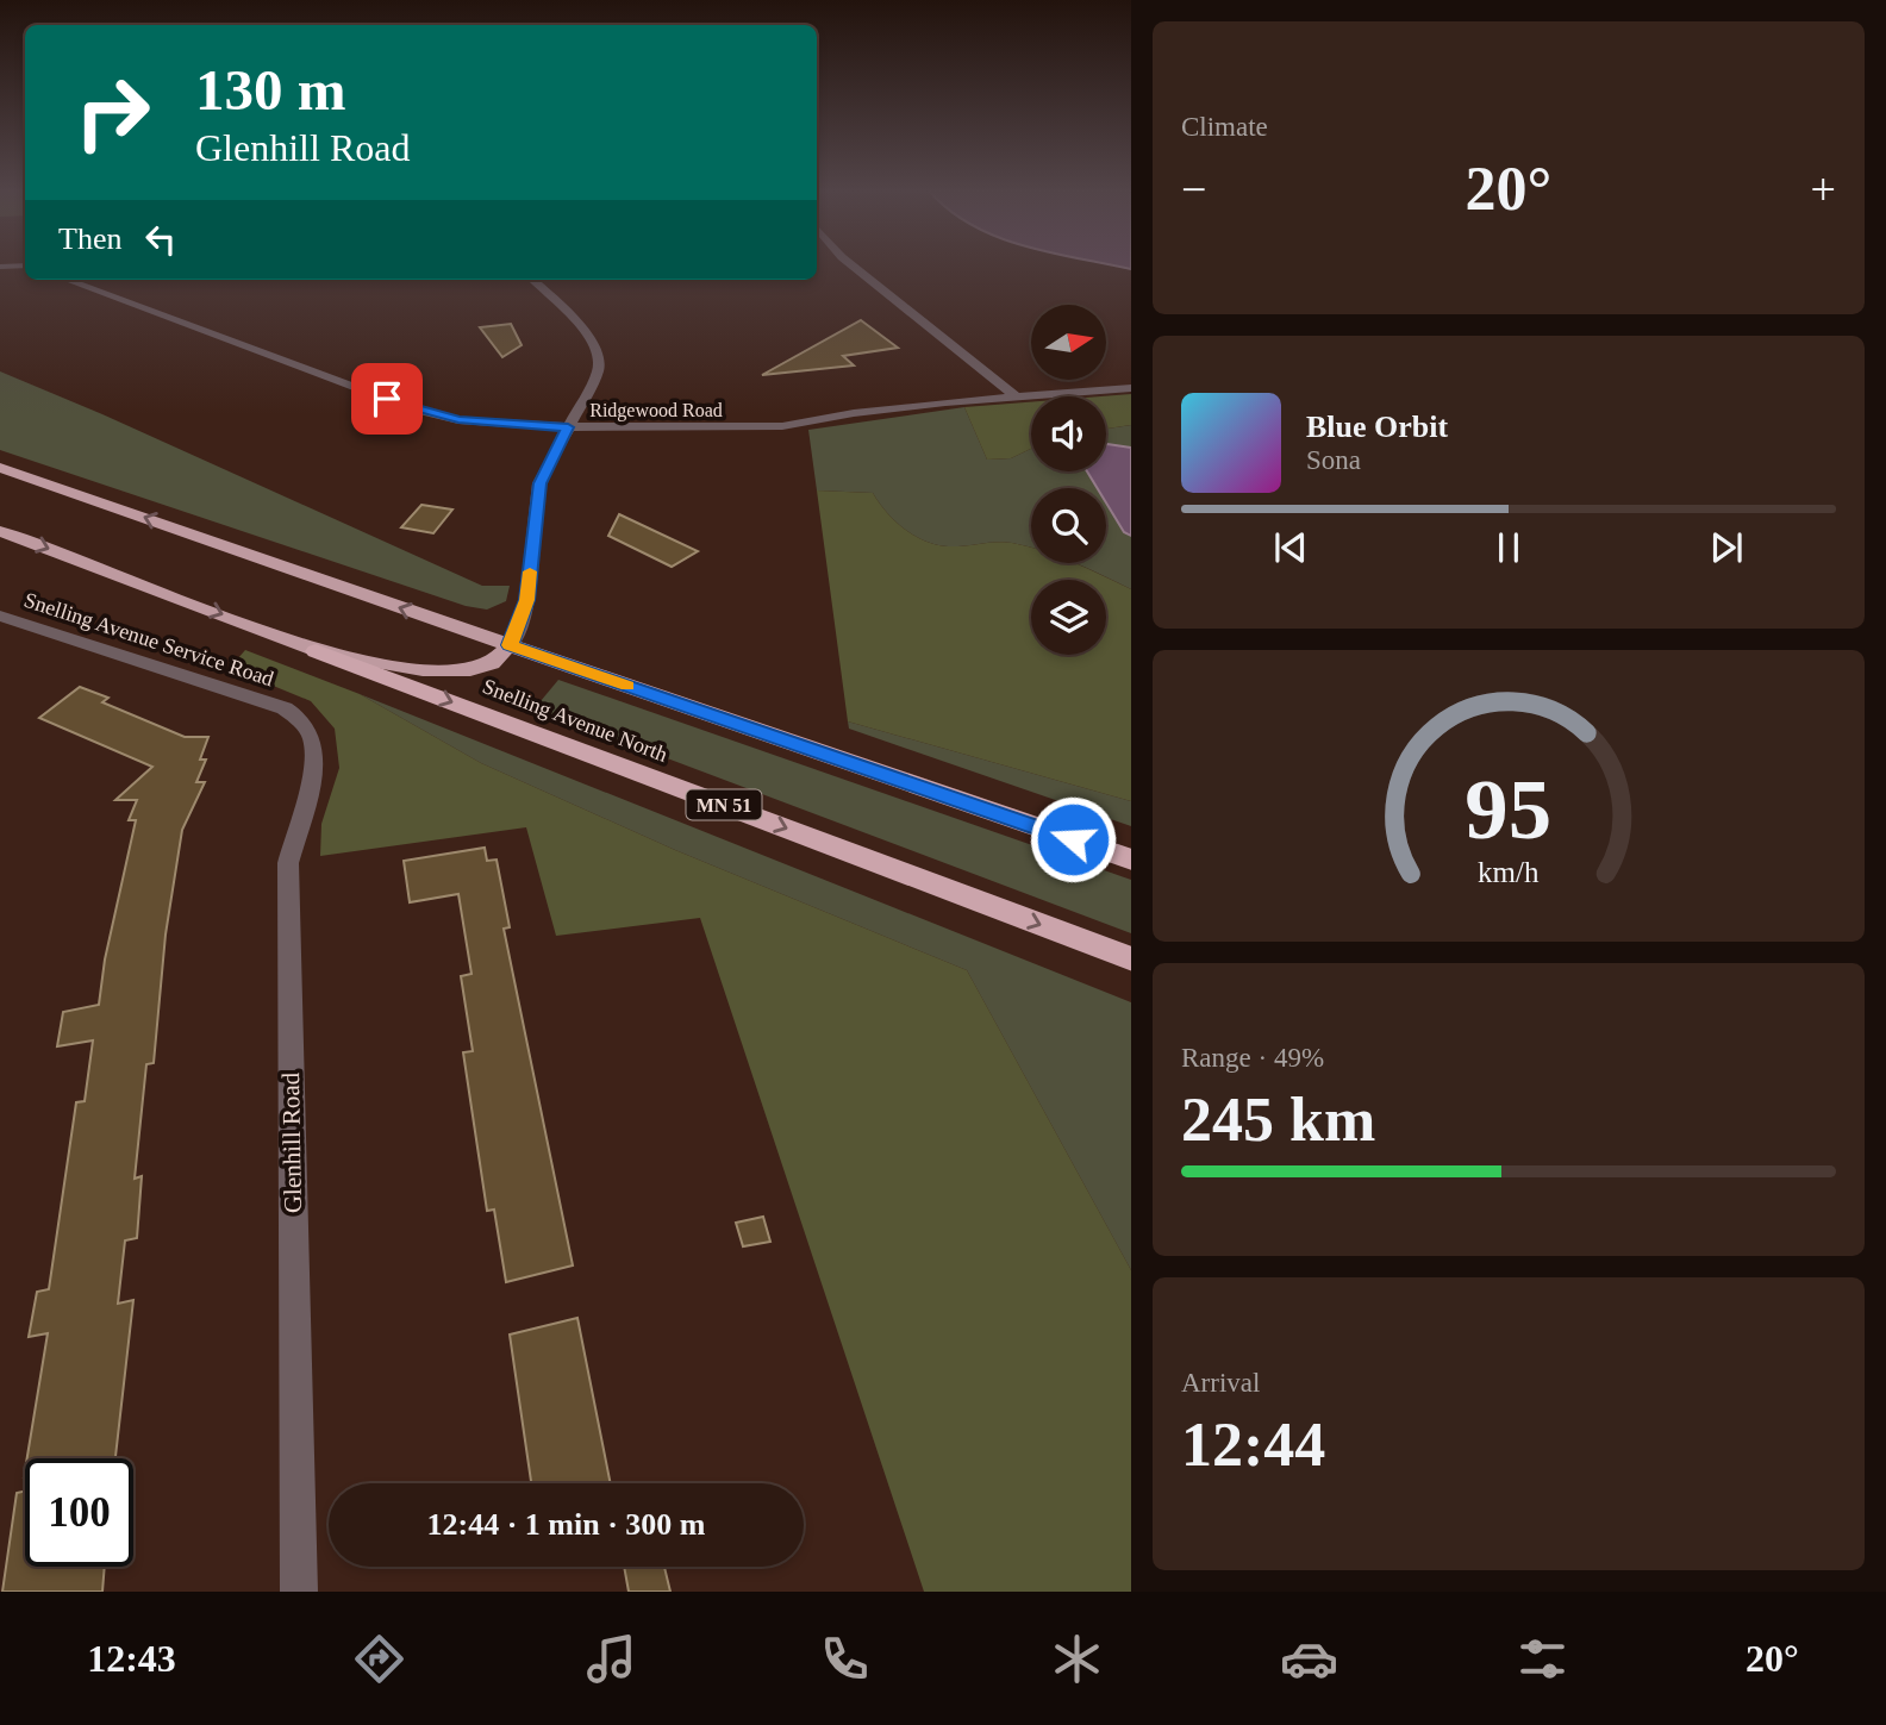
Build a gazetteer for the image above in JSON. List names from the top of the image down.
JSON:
{
  "streets": {
    "highway": ["Snelling Avenue North", "MN 51"],
    "street": ["Ridgewood Road", "Snelling Avenue Service Road", "Glenhill Road"]
  },
  "crossings": [
    ["Snelling Avenue Service Road", "Glenhill Road"]
  ],
  "north": "right",
  "page": {
    "tile": [
      "Climate",
      ["Range · 49%", "245 km"],
      ["Arrival", "12:44"]
    ],
    "turn": ["130 m", "Glenhill Road"],
    "heat": ["−", "20°", "+"],
    "then": "Then",
    "song": ["Blue Orbit", "Sona"],
    "limit": "100",
    "trip": "12:44 · 1 min · 300 m",
    "tabs": ["12:43", "20°"],
    "gauge": ["95", "km/h"]
  }
}
